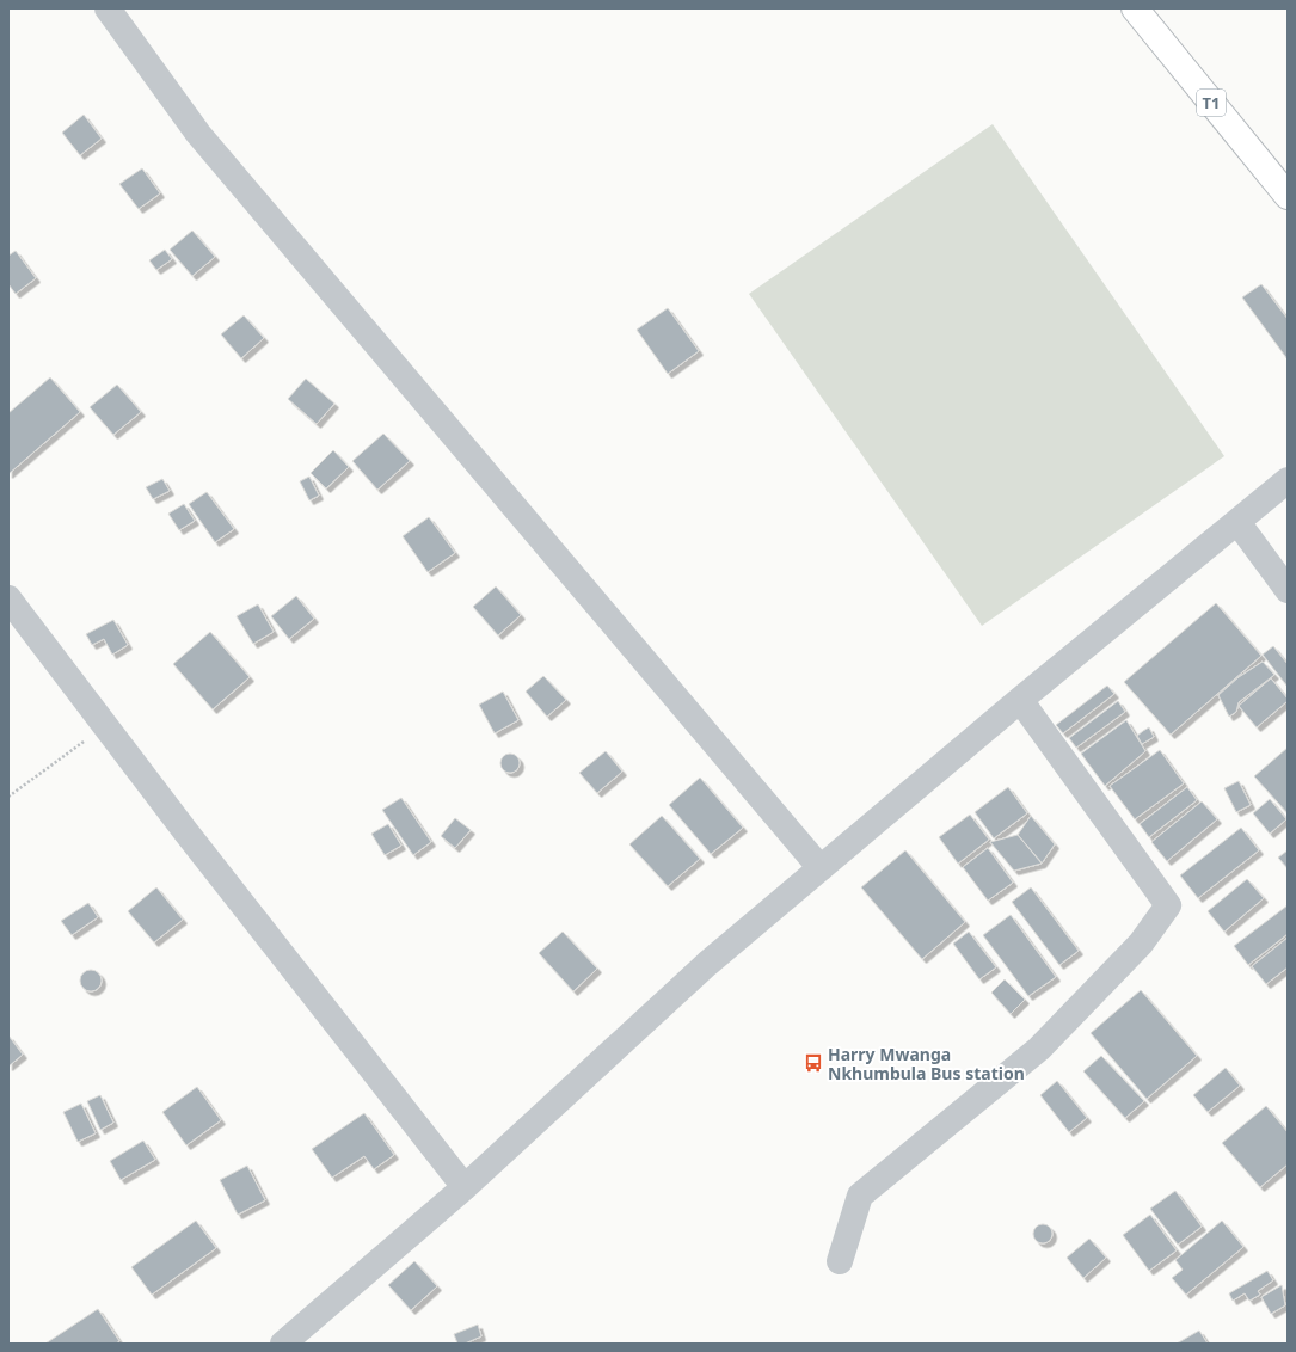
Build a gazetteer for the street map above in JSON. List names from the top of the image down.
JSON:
{
  "streets": {
    "highway": ["T1"]
  },
  "places": {
    "bus stop": ["Harry Mwanga Nkhumbula Bus station"]
  }
}
